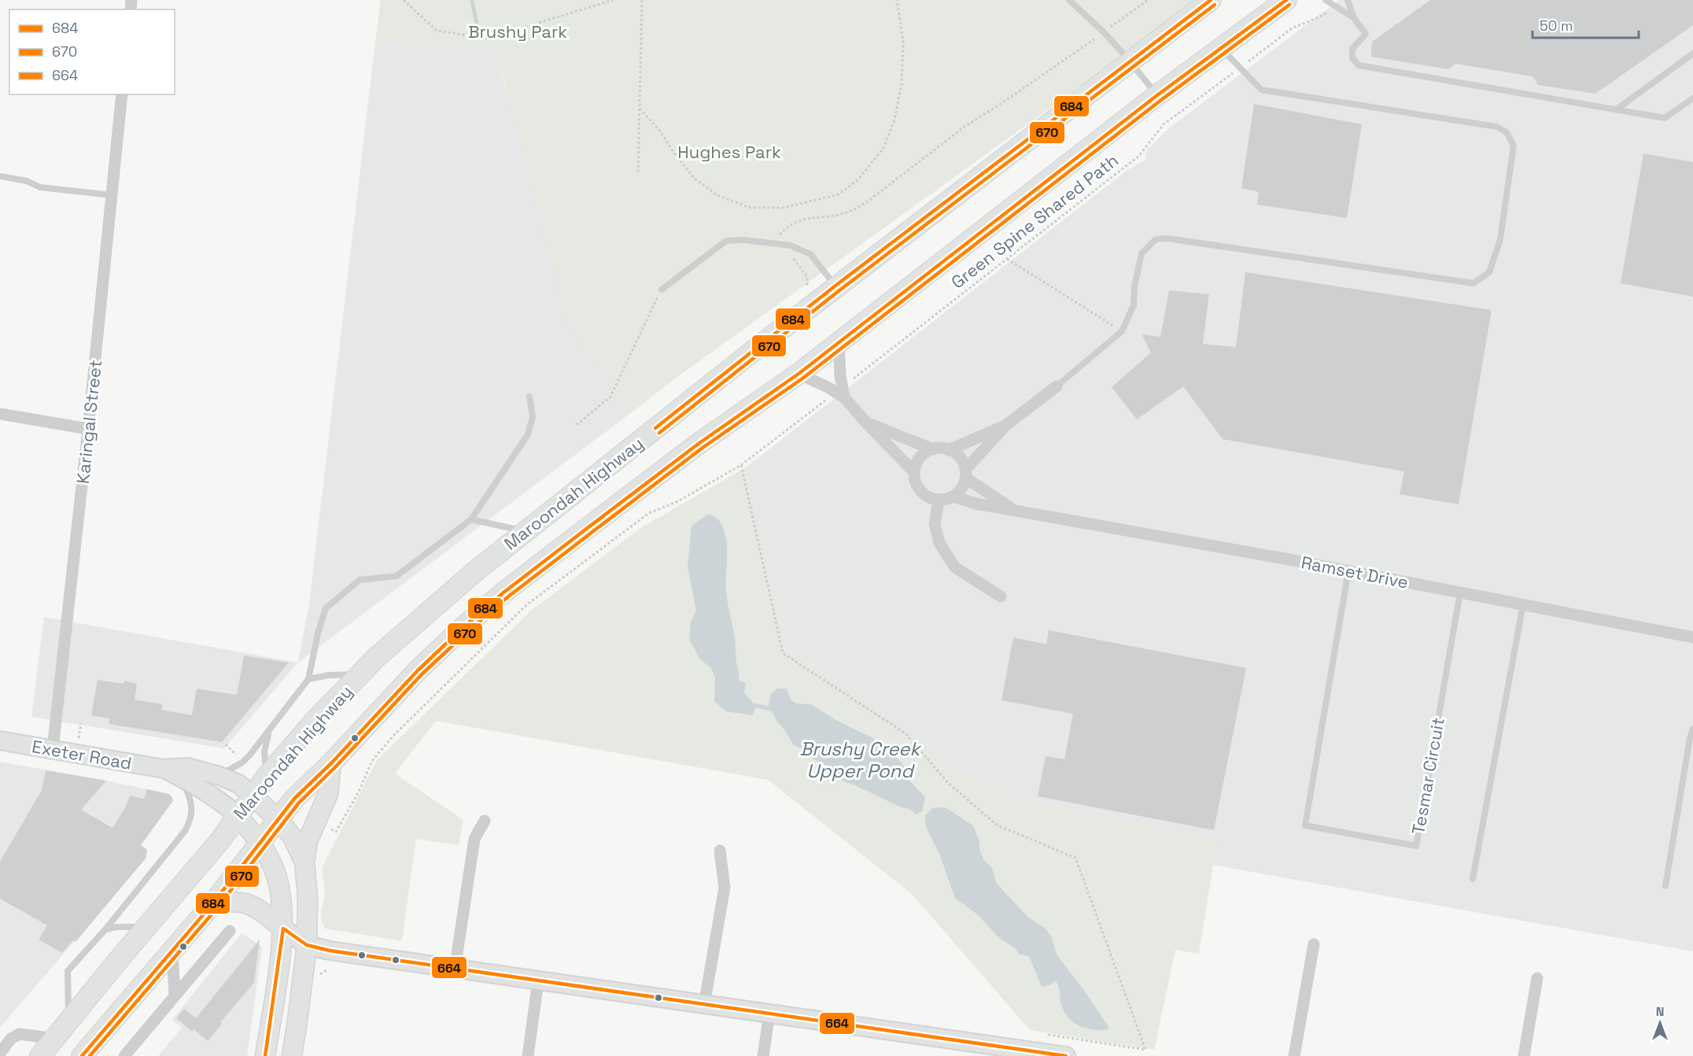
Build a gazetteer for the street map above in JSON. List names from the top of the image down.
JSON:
{
  "streets": {
    "highway": ["Maroondah Highway"],
    "main road": ["Exeter Road"],
    "street": ["Karingal Street", "Ramset Drive"],
    "lane": ["Tesmar Circuit"],
    "path": ["Green Spine Shared Path"]
  },
  "crossings": [
    ["Karingal Street", "Exeter Road"],
    ["Maroondah Highway", "Exeter Road"],
    ["Ramset Drive", "Tesmar Circuit"]
  ],
  "water": ["Brushy Creek Upper Pond"],
  "parks": ["Brushy Park", "Hughes Park"],
  "lines": ["transit line 684", "transit line 670", "transit line 664"],
  "legend": ["684", "670", "664"],
  "scale_bar": "50 m",
  "north": "top"
}
